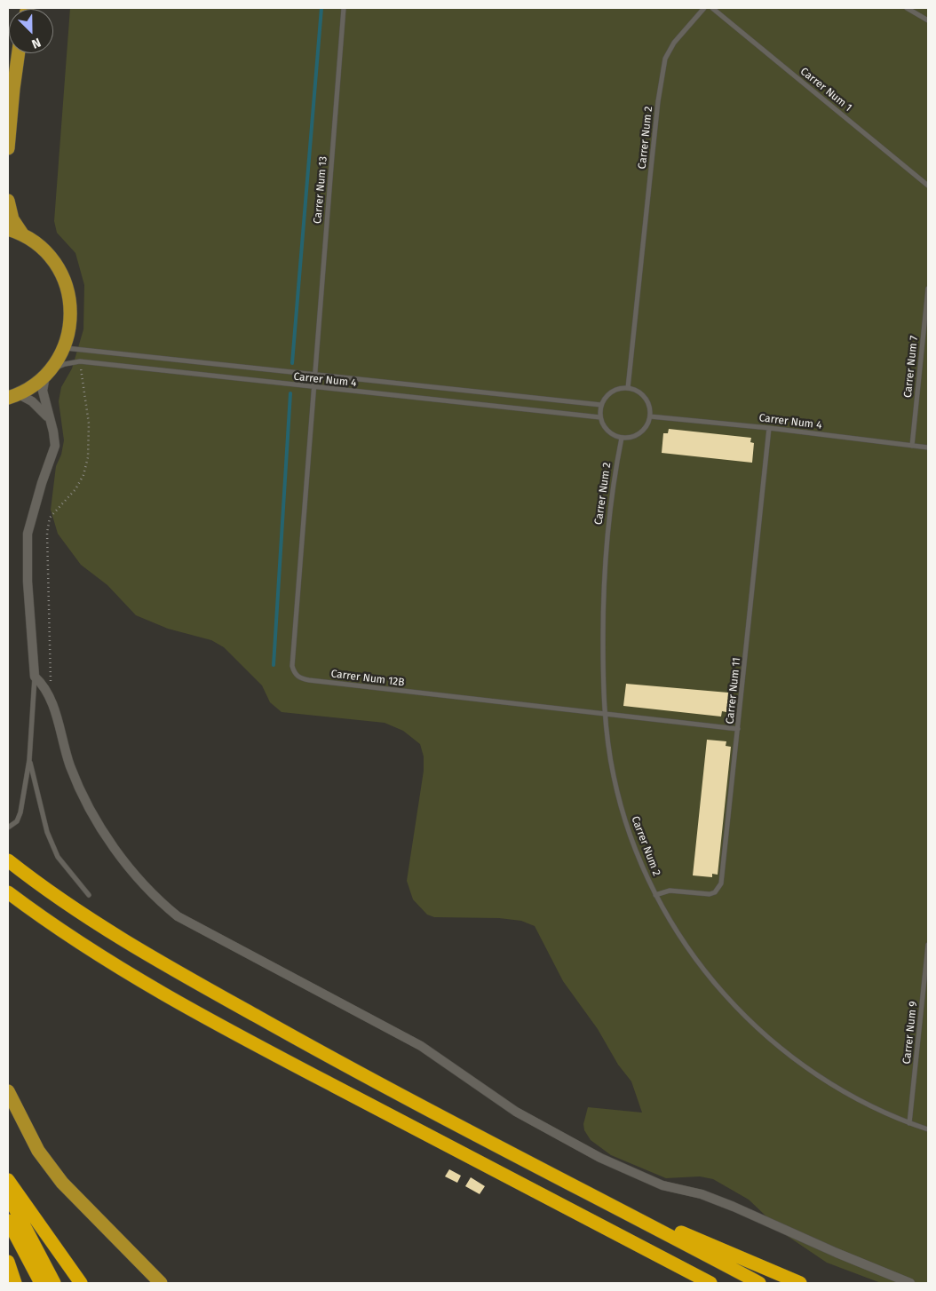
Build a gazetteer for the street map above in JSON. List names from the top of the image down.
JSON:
{
  "streets": {
    "lane": [
      "Carrer Num 1",
      "Carrer Num 2",
      "Carrer Num 13",
      "Carrer Num 7",
      "Carrer Num 4",
      "Carrer Num 12B",
      "Carrer Num 11",
      "Carrer Num 9"
    ]
  },
  "crossings": [
    ["Carrer Num 2", "Carrer Num 4"],
    ["Carrer Num 2", "Carrer Num 12B"],
    ["Carrer Num 2", "Carrer Num 11"],
    ["Carrer Num 2", "Carrer Num 9"],
    ["Carrer Num 13", "Carrer Num 4"],
    ["Carrer Num 13", "Carrer Num 12B"],
    ["Carrer Num 7", "Carrer Num 4"],
    ["Carrer Num 4", "Carrer Num 12B"],
    ["Carrer Num 4", "Carrer Num 11"],
    ["Carrer Num 12B", "Carrer Num 11"]
  ],
  "north": "bottom right"
}
